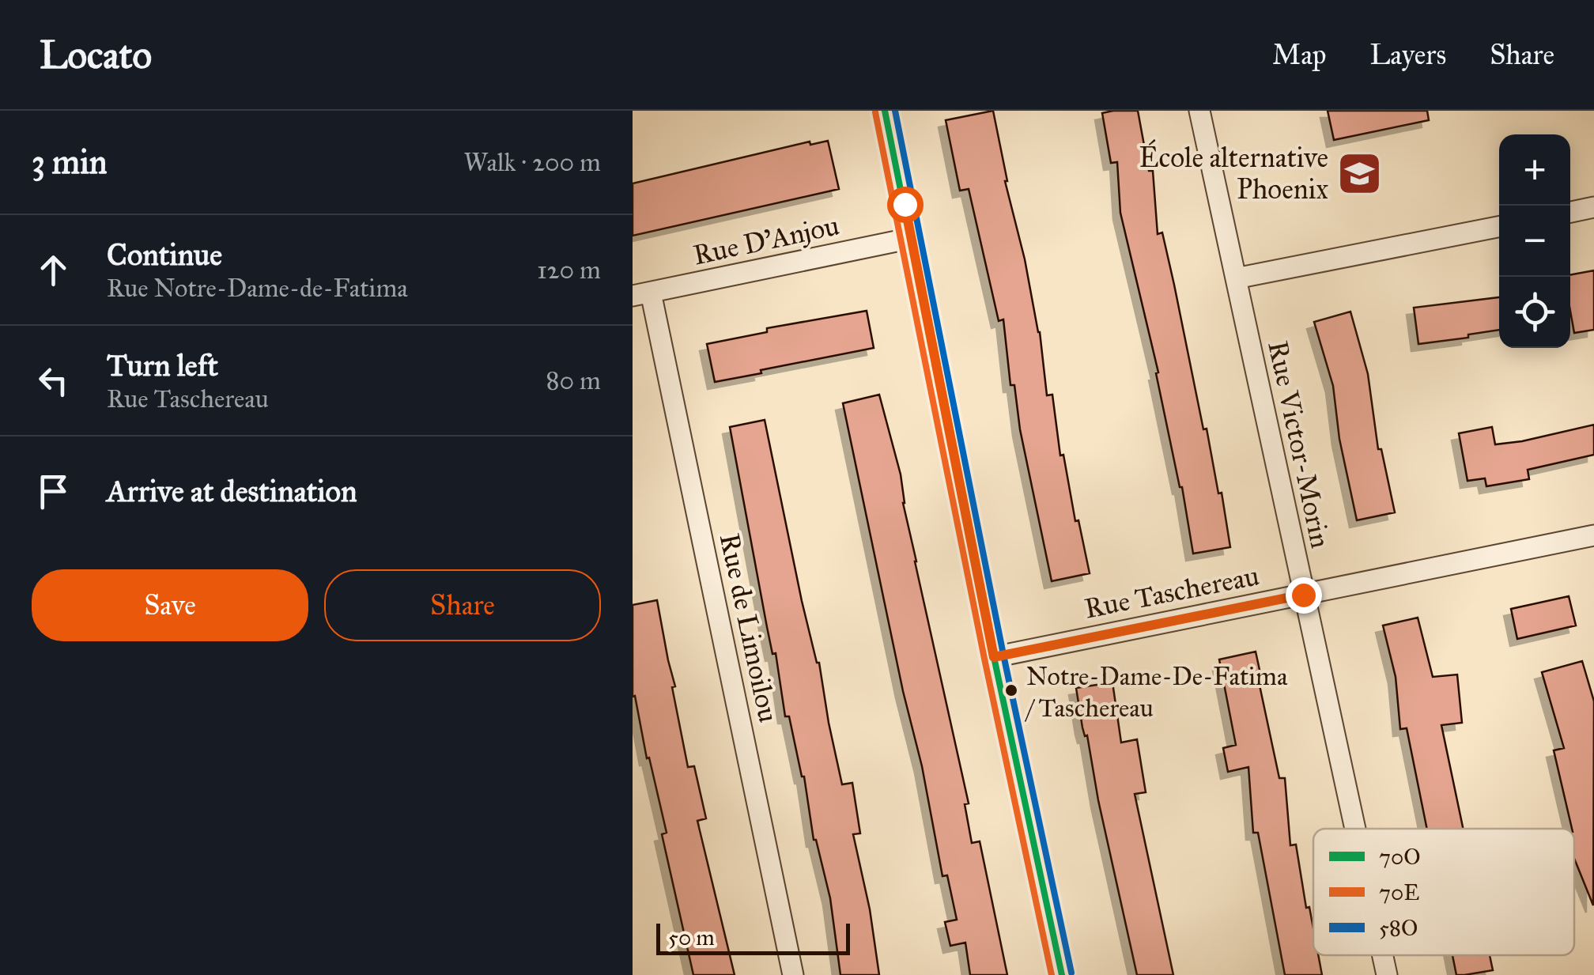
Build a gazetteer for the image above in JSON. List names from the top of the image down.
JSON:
{
  "streets": {
    "street": [
      "Rue D'Anjou",
      "Rue Victor-Morin",
      "Rue Taschereau",
      "Rue de Limoilou"
    ]
  },
  "crossings": [
    ["Rue D'Anjou", "Rue de Limoilou"],
    ["Rue Victor-Morin", "Rue Taschereau"]
  ],
  "places": {
    "school or university": ["École alternative Phoenix"],
    "other": ["Notre-Dame-De-Fatima / Taschereau"]
  },
  "lines": ["transit line 70O", "transit line 58O", "transit line 70E"],
  "legend": ["70O", "70E", "58O"],
  "scale_bar": "50 m",
  "page": {
    "header": "Locato",
    "nav": ["Map", "Layers", "Share"],
    "heading": ["3 min", "Walk · 200 m"],
    "map_buttons": ["+", "−"],
    "list": [
      ["Continue", "Rue Notre-Dame-de-Fatima", "120 m"],
      ["Turn left", "Rue Taschereau", "80 m"],
      "Arrive at destination"
    ],
    "buttons": ["Save", "Share"],
    "scale": "50 m"
  }
}
